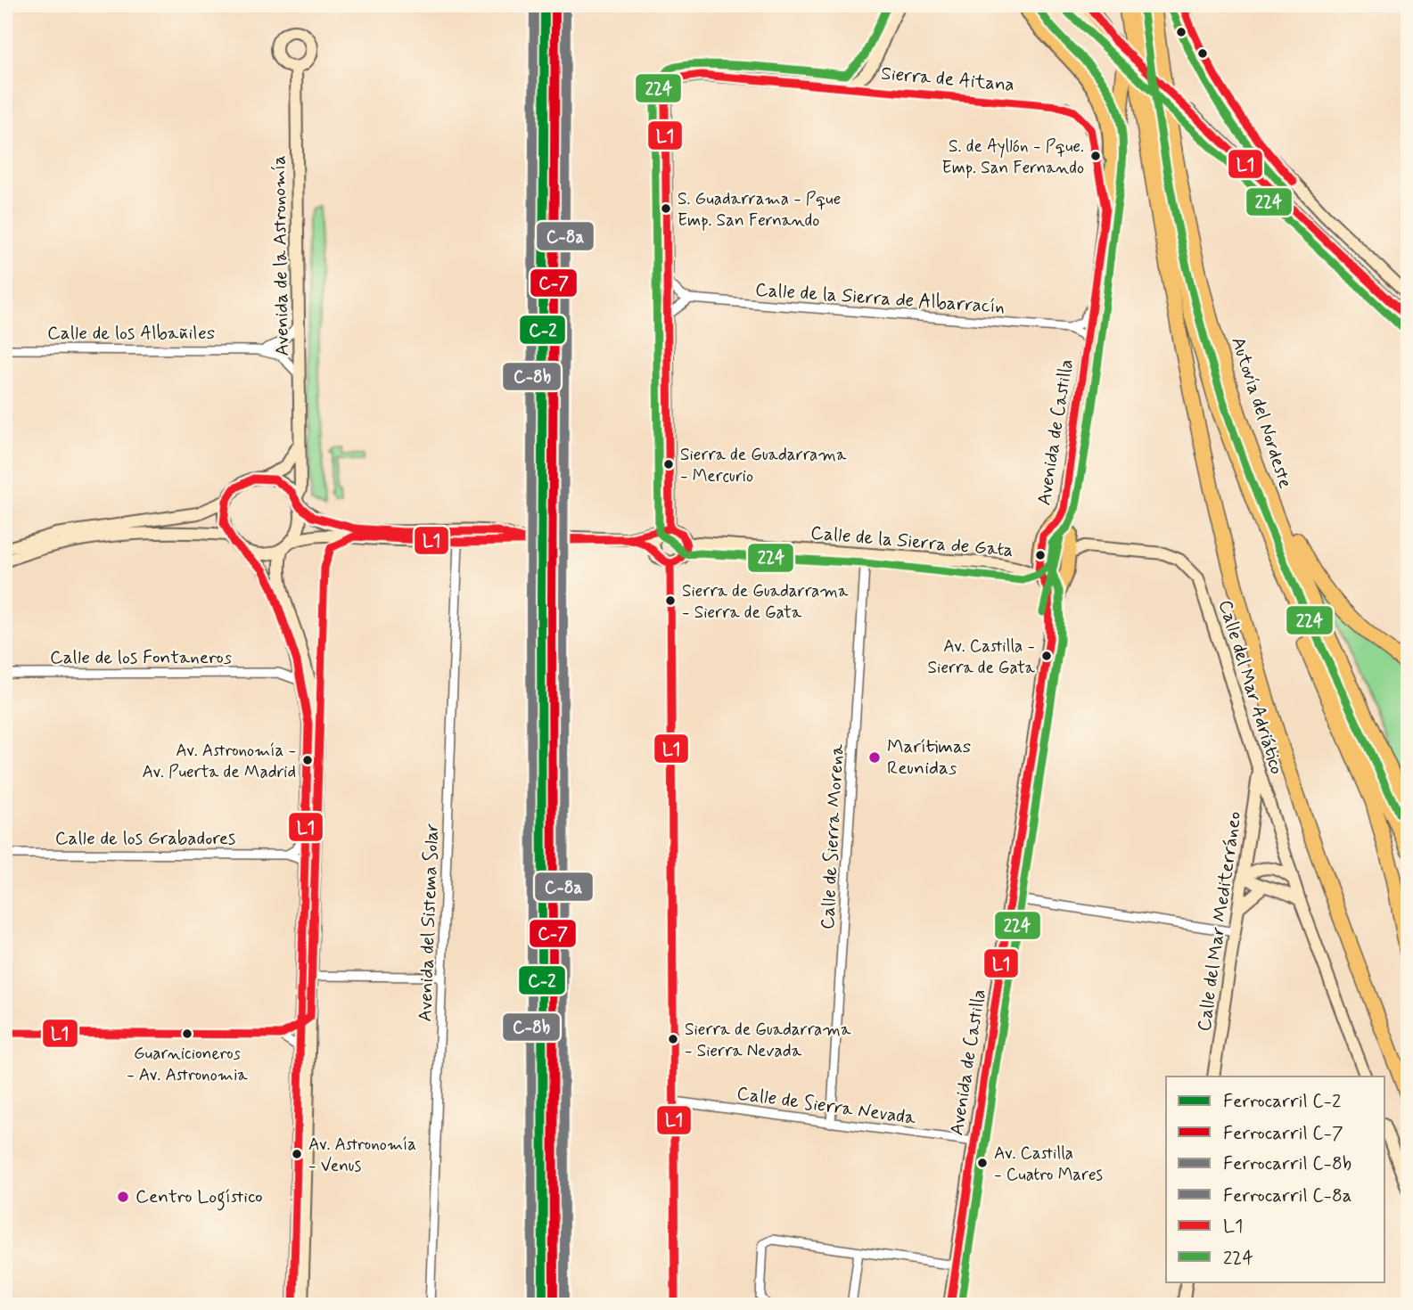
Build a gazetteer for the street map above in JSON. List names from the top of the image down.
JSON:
{
  "streets": {
    "highway": ["Autovía del Nordeste"],
    "main road": ["Avenida de Castilla"],
    "street": [
      "Sierra de Aitana",
      "Avenida de la Astronomía",
      "Calle de la Sierra de Albarracín",
      "Calle de los Albañiles",
      "Calle de la Sierra de Gata",
      "Calle de los Fontaneros",
      "Calle del Mar Adriático",
      "Calle de Sierra Morena",
      "Calle de los Grabadores",
      "Calle del Mar Mediterráneo",
      "Avenida del Sistema Solar",
      "Calle de Sierra Nevada"
    ]
  },
  "crossings": [
    ["Avenida de la Astronomía", "Calle de los Albañiles"],
    ["Avenida de Castilla", "Calle de la Sierra de Gata"],
    ["Avenida de Castilla", "Calle del Mar Adriático"],
    ["Avenida de Castilla", "Calle de Sierra Nevada"],
    ["Calle de la Sierra de Gata", "Calle de Sierra Morena"],
    ["Calle del Mar Adriático", "Calle del Mar Mediterráneo"],
    ["Calle de Sierra Morena", "Calle de Sierra Nevada"]
  ],
  "places": [
    "S. de Ayllón - Pque. Emp. San Fernando",
    "S. Guadarrama - Pque Emp. San Fernando",
    "Sierra de Guadarrama - Mercurio",
    "Sierra de Guadarrama - Sierra de Gata",
    "Av. Castilla - Sierra de Gata",
    "Marítimas Reunidas",
    "Av. Astronomía - Av. Puerta de Madrid",
    "Guarnicioneros - Av. Astronomia",
    "Sierra de Guadarrama - Sierra Nevada",
    "Av. Astronomía - Venus",
    "Av. Castilla - Cuatro Mares",
    "Centro Logístico"
  ],
  "lines": [
    "rail line C-2",
    "rail line C-7",
    "rail line C-8b",
    "rail line C-8a",
    "transit line L1",
    "transit line 224"
  ],
  "legend": [
    "Ferrocarril C-2",
    "Ferrocarril C-7",
    "Ferrocarril C-8b",
    "Ferrocarril C-8a",
    "L1",
    "224"
  ]
}
